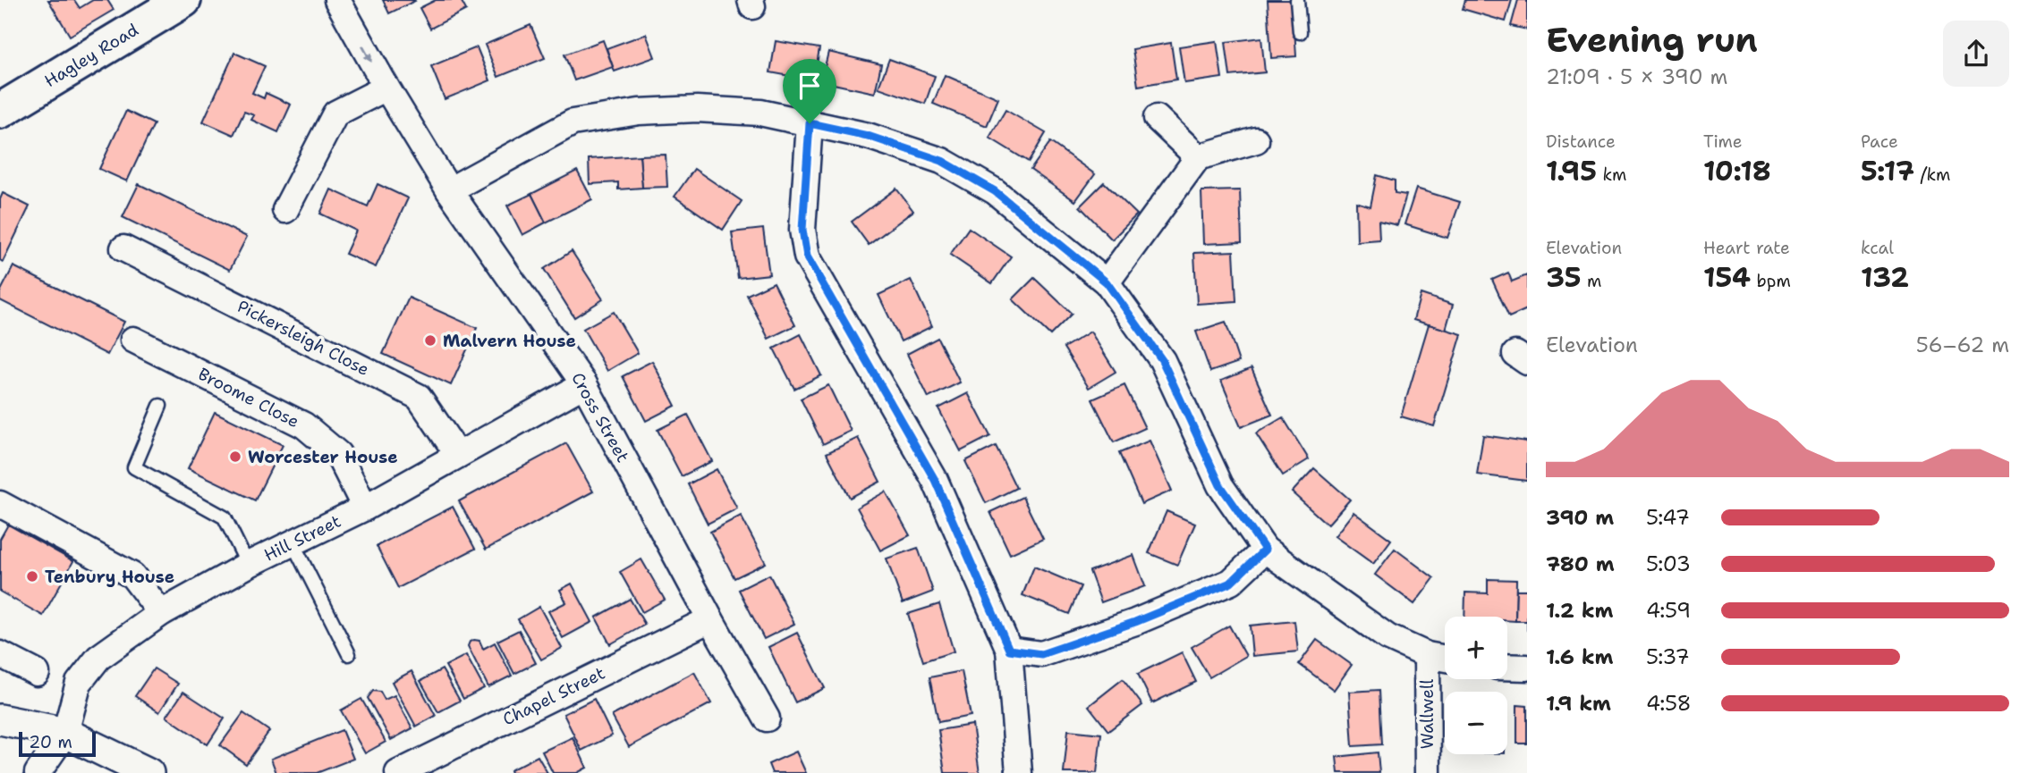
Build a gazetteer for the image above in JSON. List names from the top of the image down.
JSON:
{
  "streets": {
    "main road": ["Hagley Road"],
    "street": [
      "Pickersleigh Close",
      "Broome Close",
      "Cross Street",
      "Hill Street",
      "Chapel Street",
      "Wallwell"
    ]
  },
  "crossings": [
    ["Pickersleigh Close", "Hill Street"],
    ["Broome Close", "Hill Street"],
    ["Cross Street", "Hill Street"],
    ["Cross Street", "Chapel Street"]
  ],
  "places": ["Malvern House", "Worcester House", "Tenbury House"],
  "scale_bar": "20 m",
  "page": {
    "heading": ["Evening run", "21:09 · 5 × 390 m"],
    "stats": [
      ["Distance", "1.95 km"],
      ["Time", "10:18"],
      ["Pace", "5:17 /km"],
      ["Elevation", "35 m"],
      ["Heart rate", "154 bpm"],
      ["kcal", "132"]
    ],
    "chart": ["Elevation", "56–62 m"],
    "list": [
      {
        "name": "390 m",
        "note": "5:47"
      },
      {
        "name": "780 m",
        "note": "5:03"
      },
      {
        "name": "1.2 km",
        "note": "4:59"
      },
      {
        "name": "1.6 km",
        "note": "5:37"
      },
      {
        "name": "1.9 km",
        "note": "4:58"
      }
    ],
    "map_buttons": ["+", "−"],
    "scale": "20 m"
  }
}
